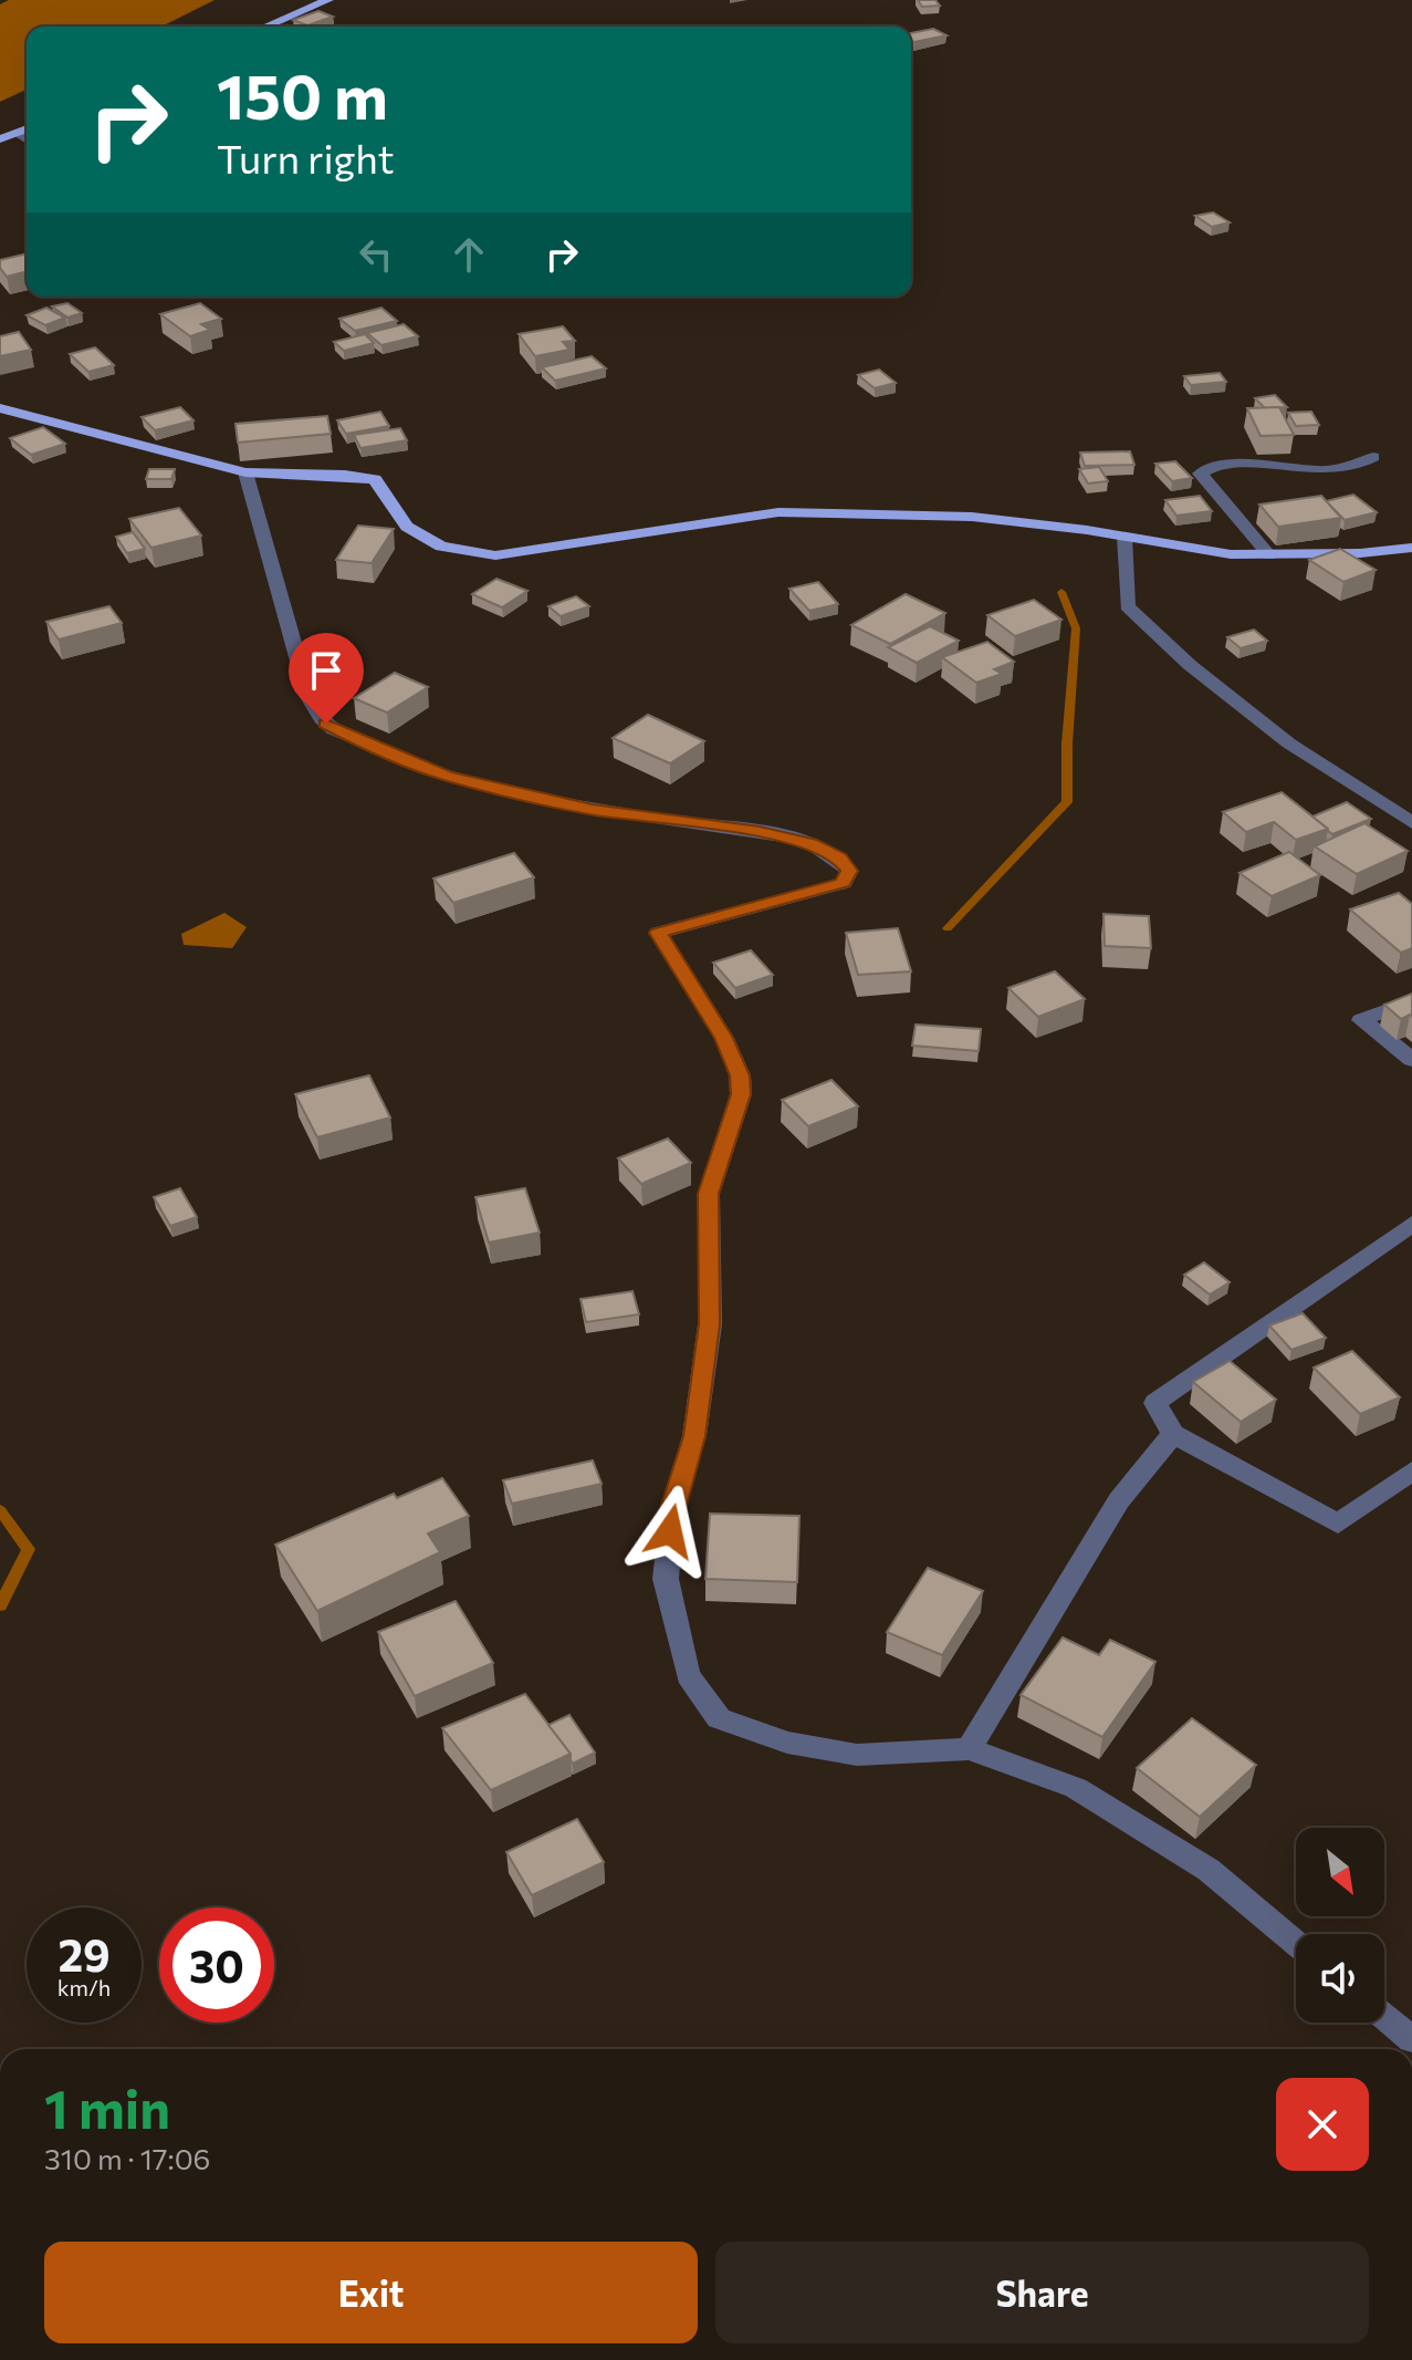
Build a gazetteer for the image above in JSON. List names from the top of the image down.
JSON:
{
  "north": "bottom right",
  "page": {
    "turn": ["150 m", "Turn right"],
    "speed": "29 km/h",
    "limit": "30",
    "heading": ["1 min", "310 m · 17:06"],
    "buttons": ["Exit", "Share"]
  }
}
